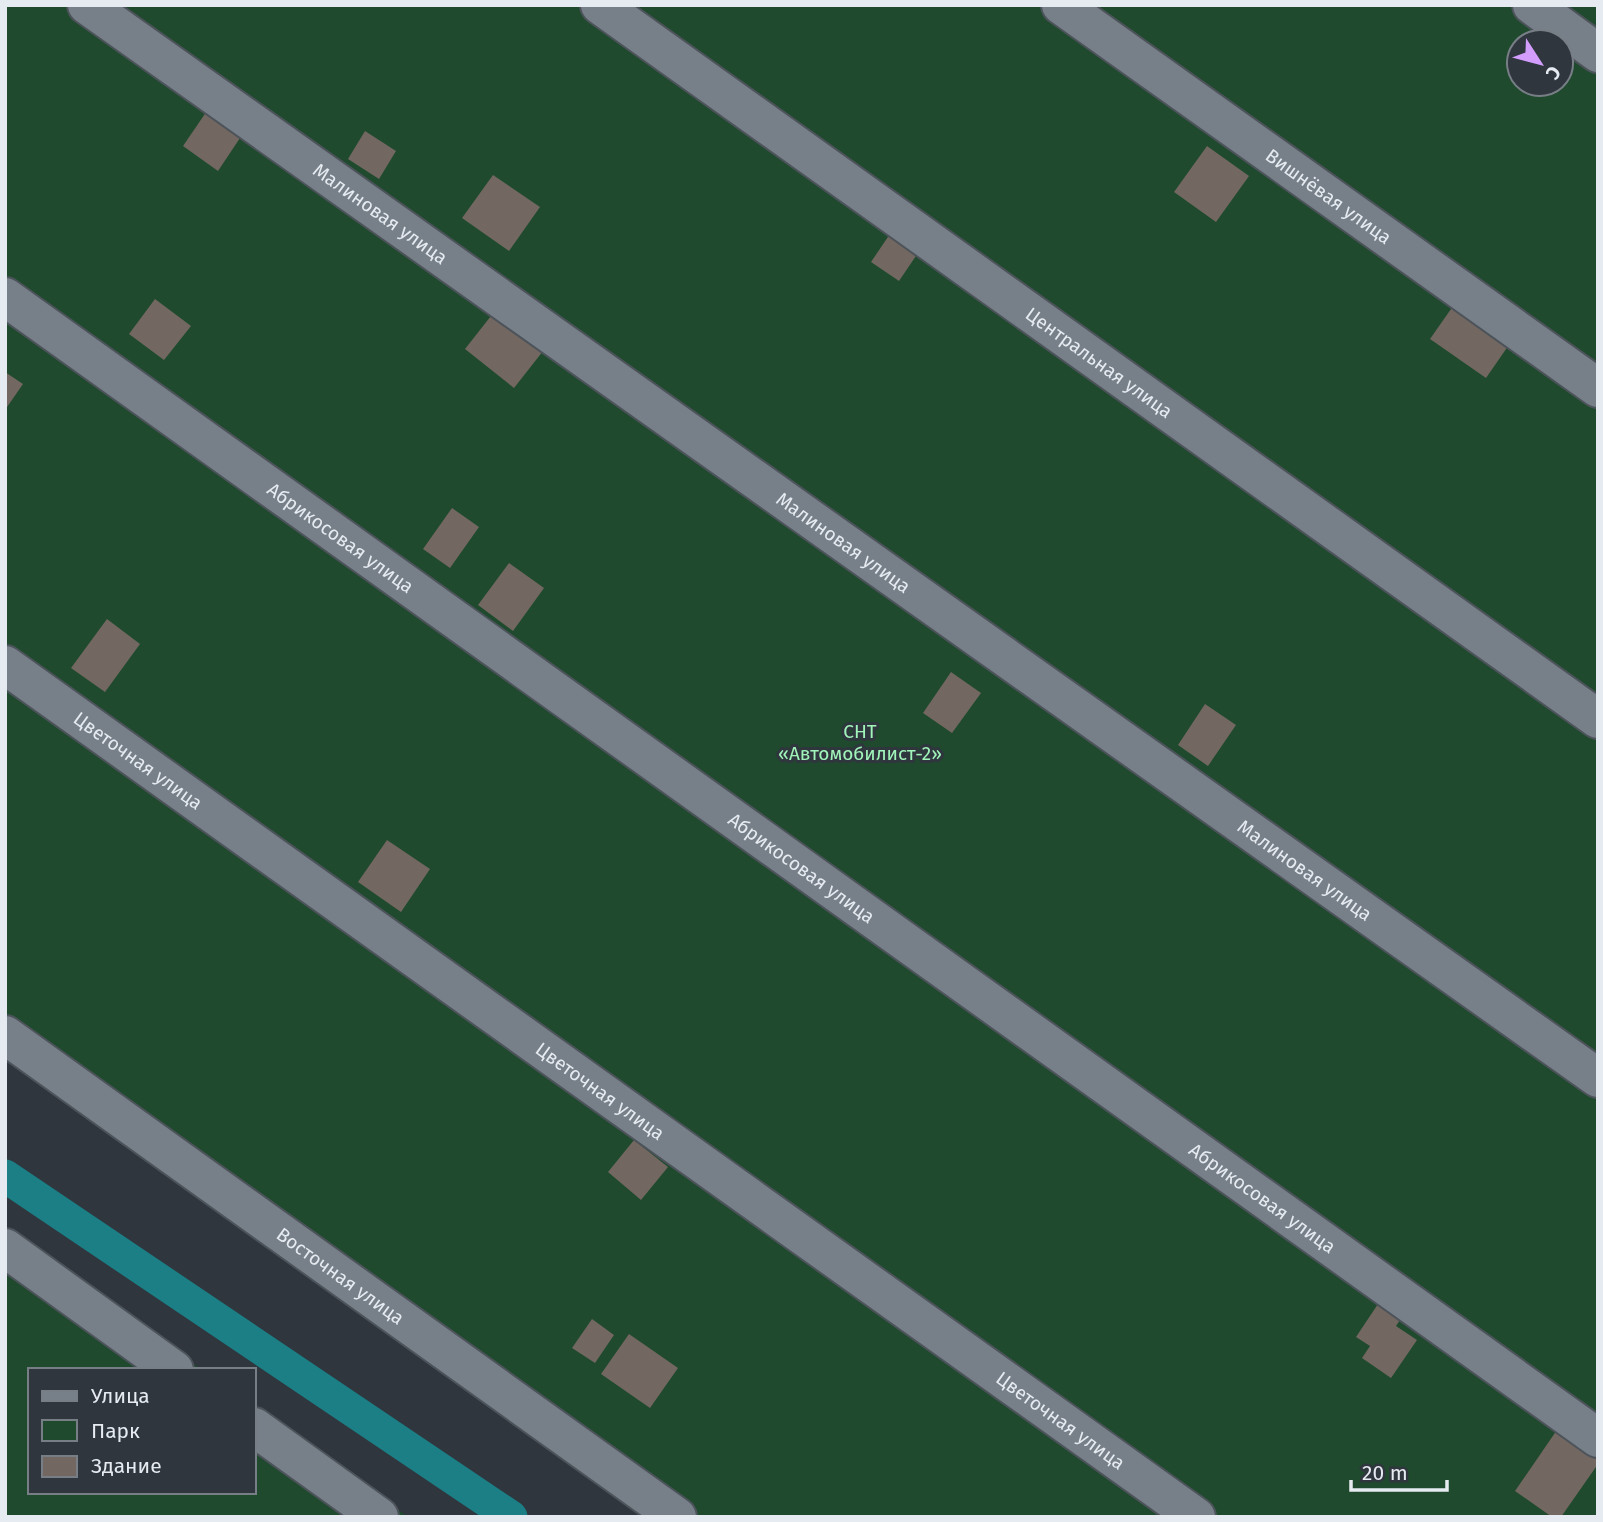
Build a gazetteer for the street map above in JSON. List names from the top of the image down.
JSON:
{
  "streets": {
    "street": [
      "Вишнёвая улица",
      "Малиновая улица",
      "Центральная улица",
      "Абрикосовая улица",
      "Цветочная улица",
      "Восточная улица"
    ]
  },
  "parks": ["СНТ «Автомобилист-2»"],
  "legend": ["Улица", "Парк", "Здание"],
  "scale_bar": "20 m",
  "north": "bottom right"
}
